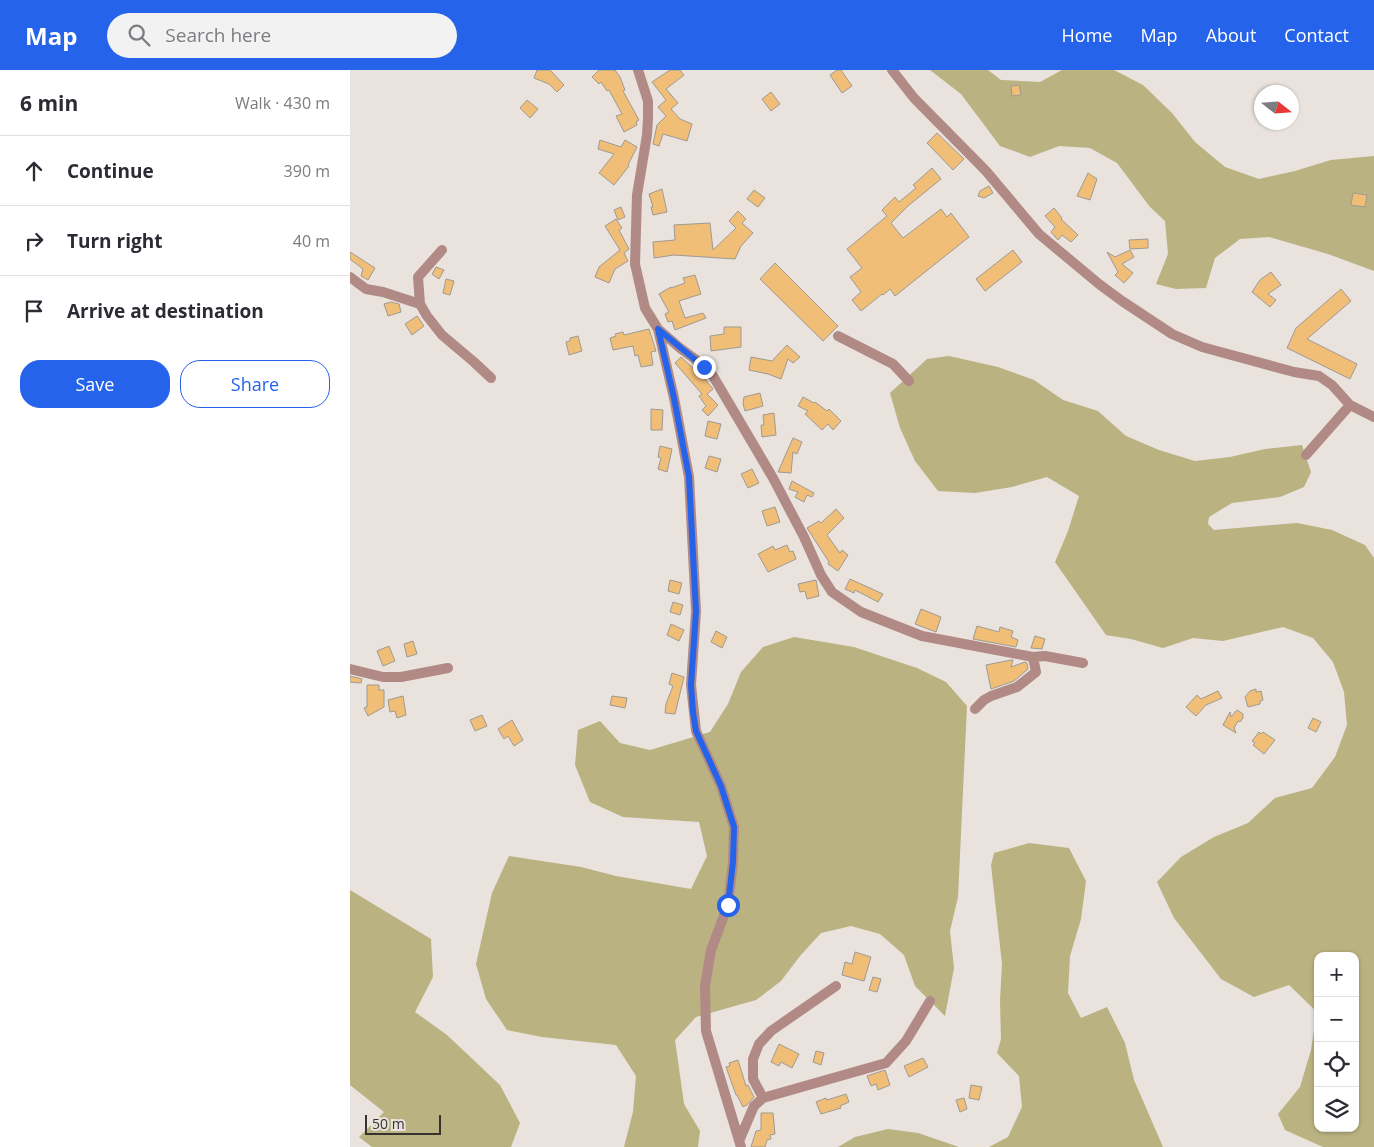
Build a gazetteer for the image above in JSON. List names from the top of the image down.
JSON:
{
  "scale_bar": "50 m",
  "north": "right",
  "page": {
    "header": "Map",
    "search": "Search here",
    "nav": [
      "Home",
      "Map",
      "About",
      "Contact"
    ],
    "heading": ["6 min", "Walk · 430 m"],
    "list": [
      ["Continue", "390 m"],
      ["Turn right", "40 m"],
      "Arrive at destination"
    ],
    "buttons": ["Save", "Share"],
    "map_buttons": ["+", "−"],
    "scale": "50 m"
  }
}
